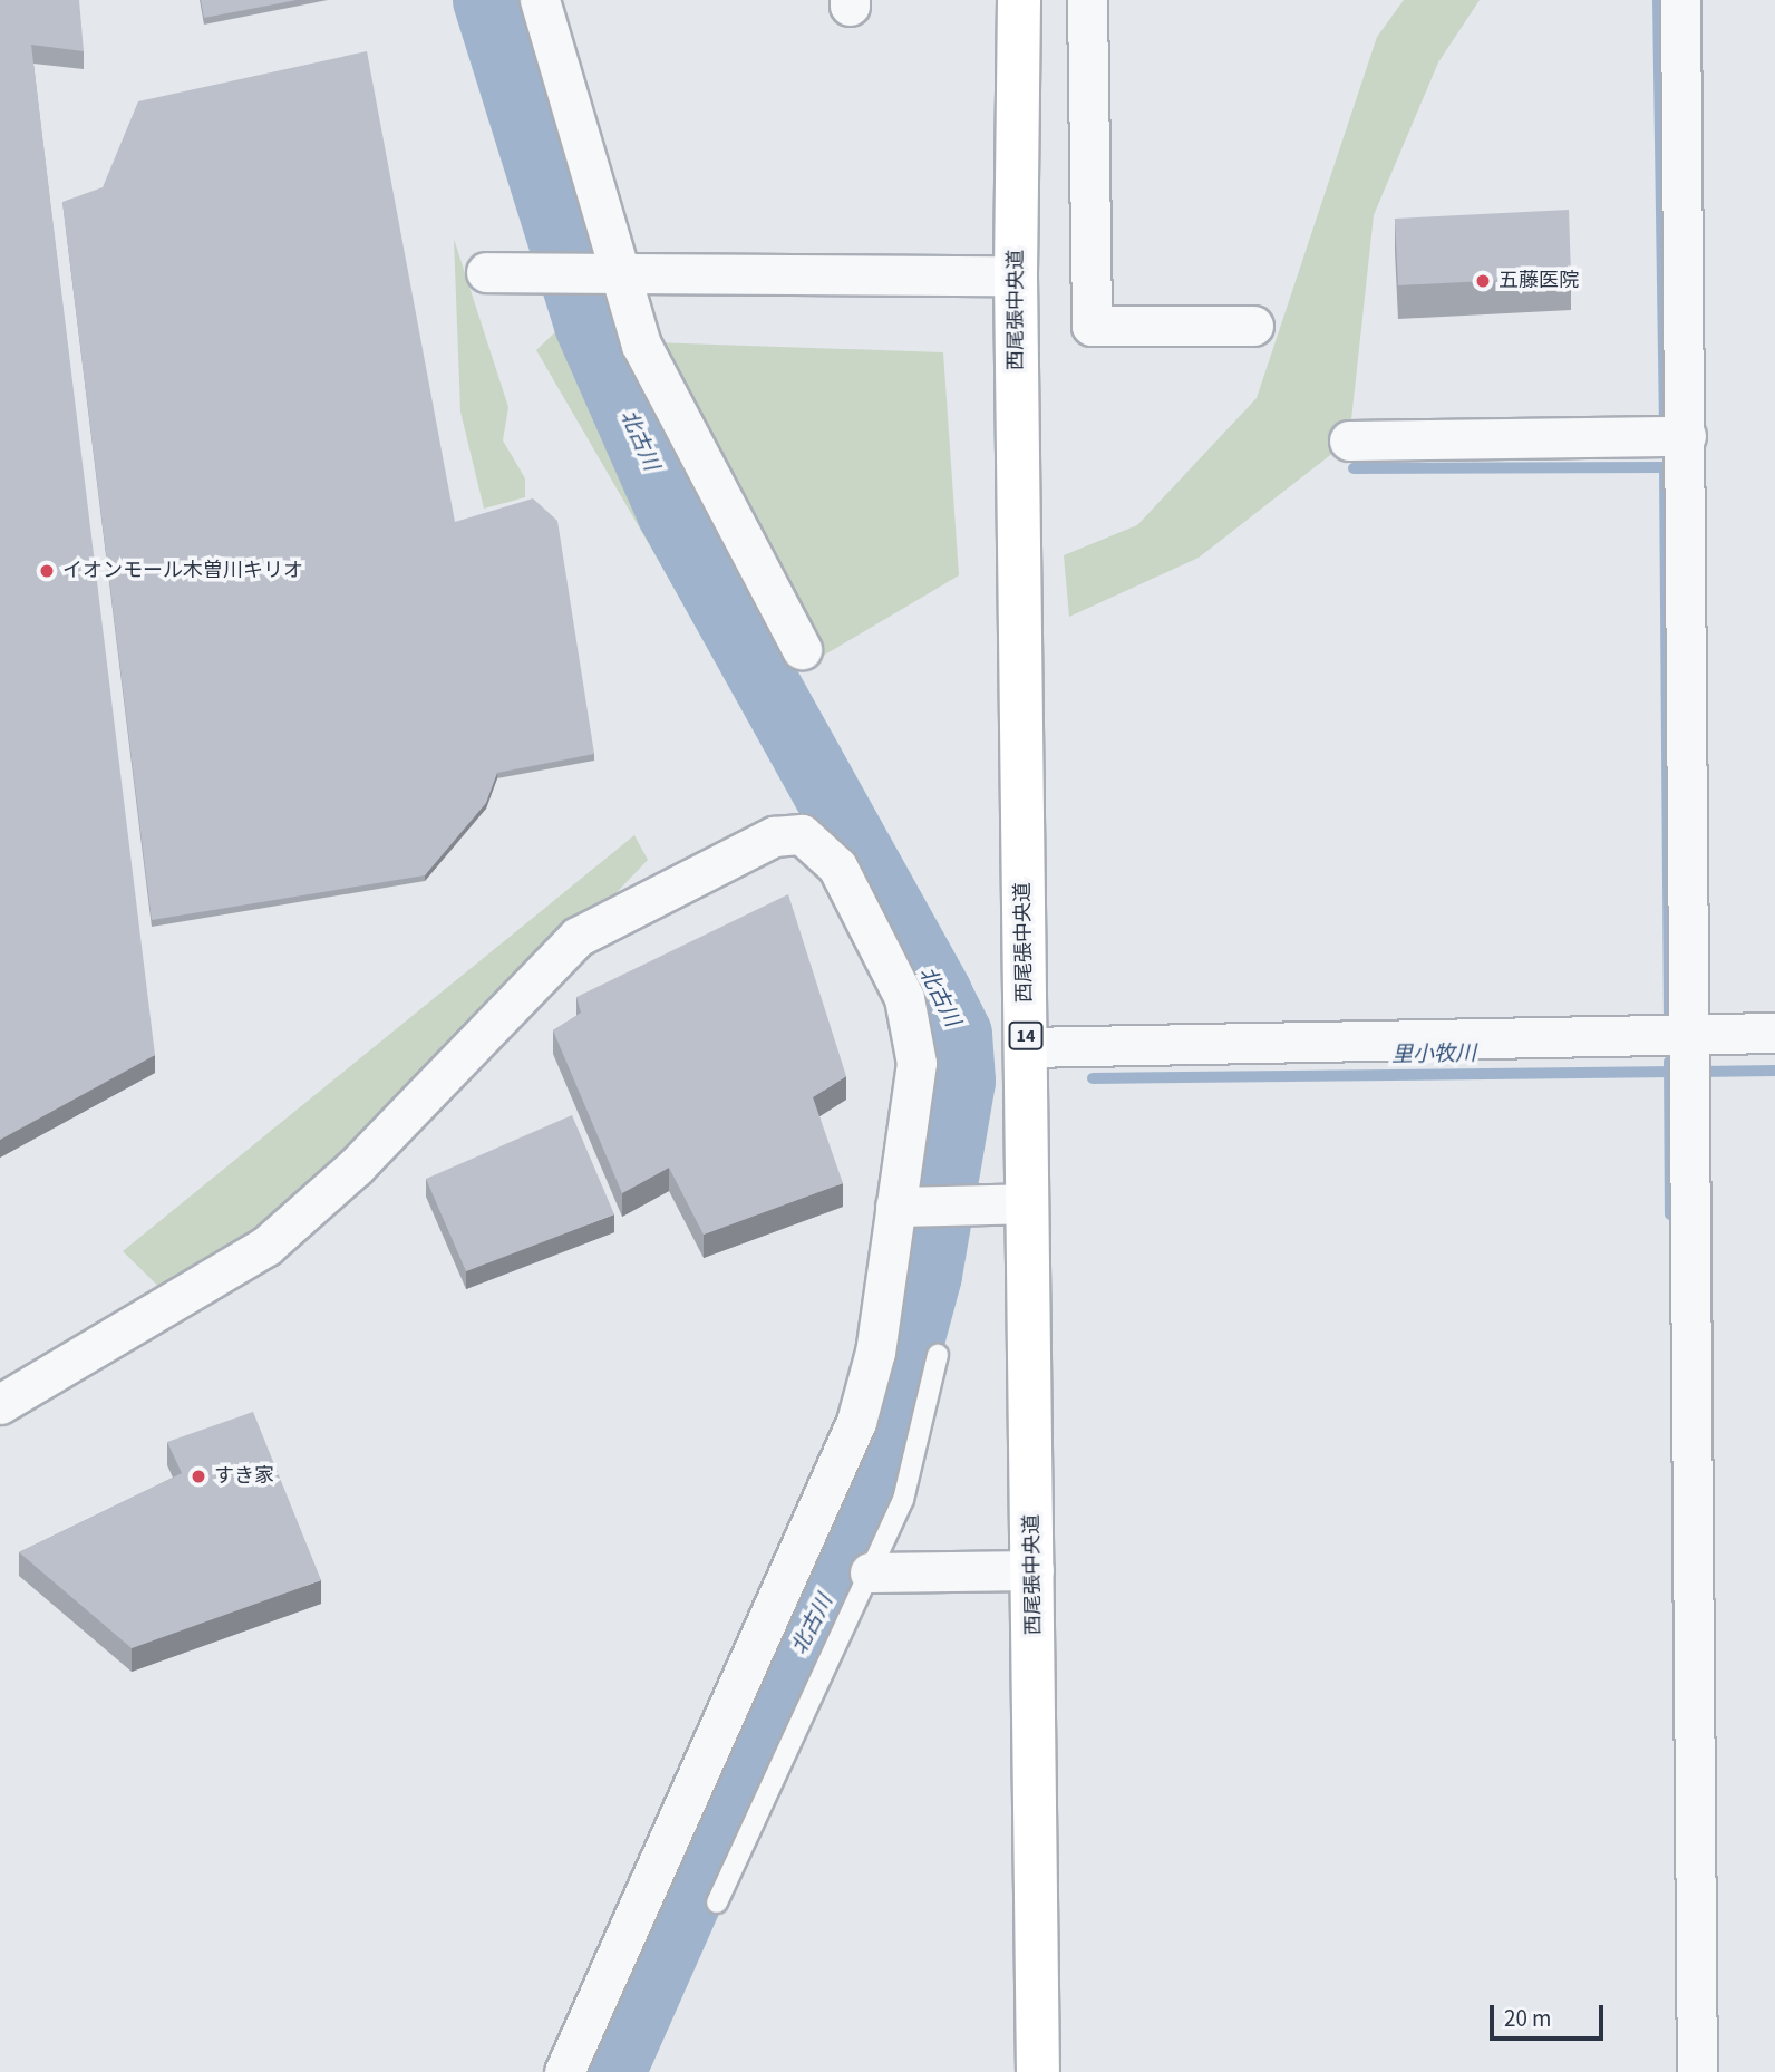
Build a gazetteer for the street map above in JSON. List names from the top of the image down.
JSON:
{
  "streets": {
    "main road": ["西尾張中央道", "14"]
  },
  "water": ["北古川", "里小牧川"],
  "places": ["五藤医院", "イオンモール木曽川キリオ", "すき家"],
  "scale_bar": "20 m"
}
